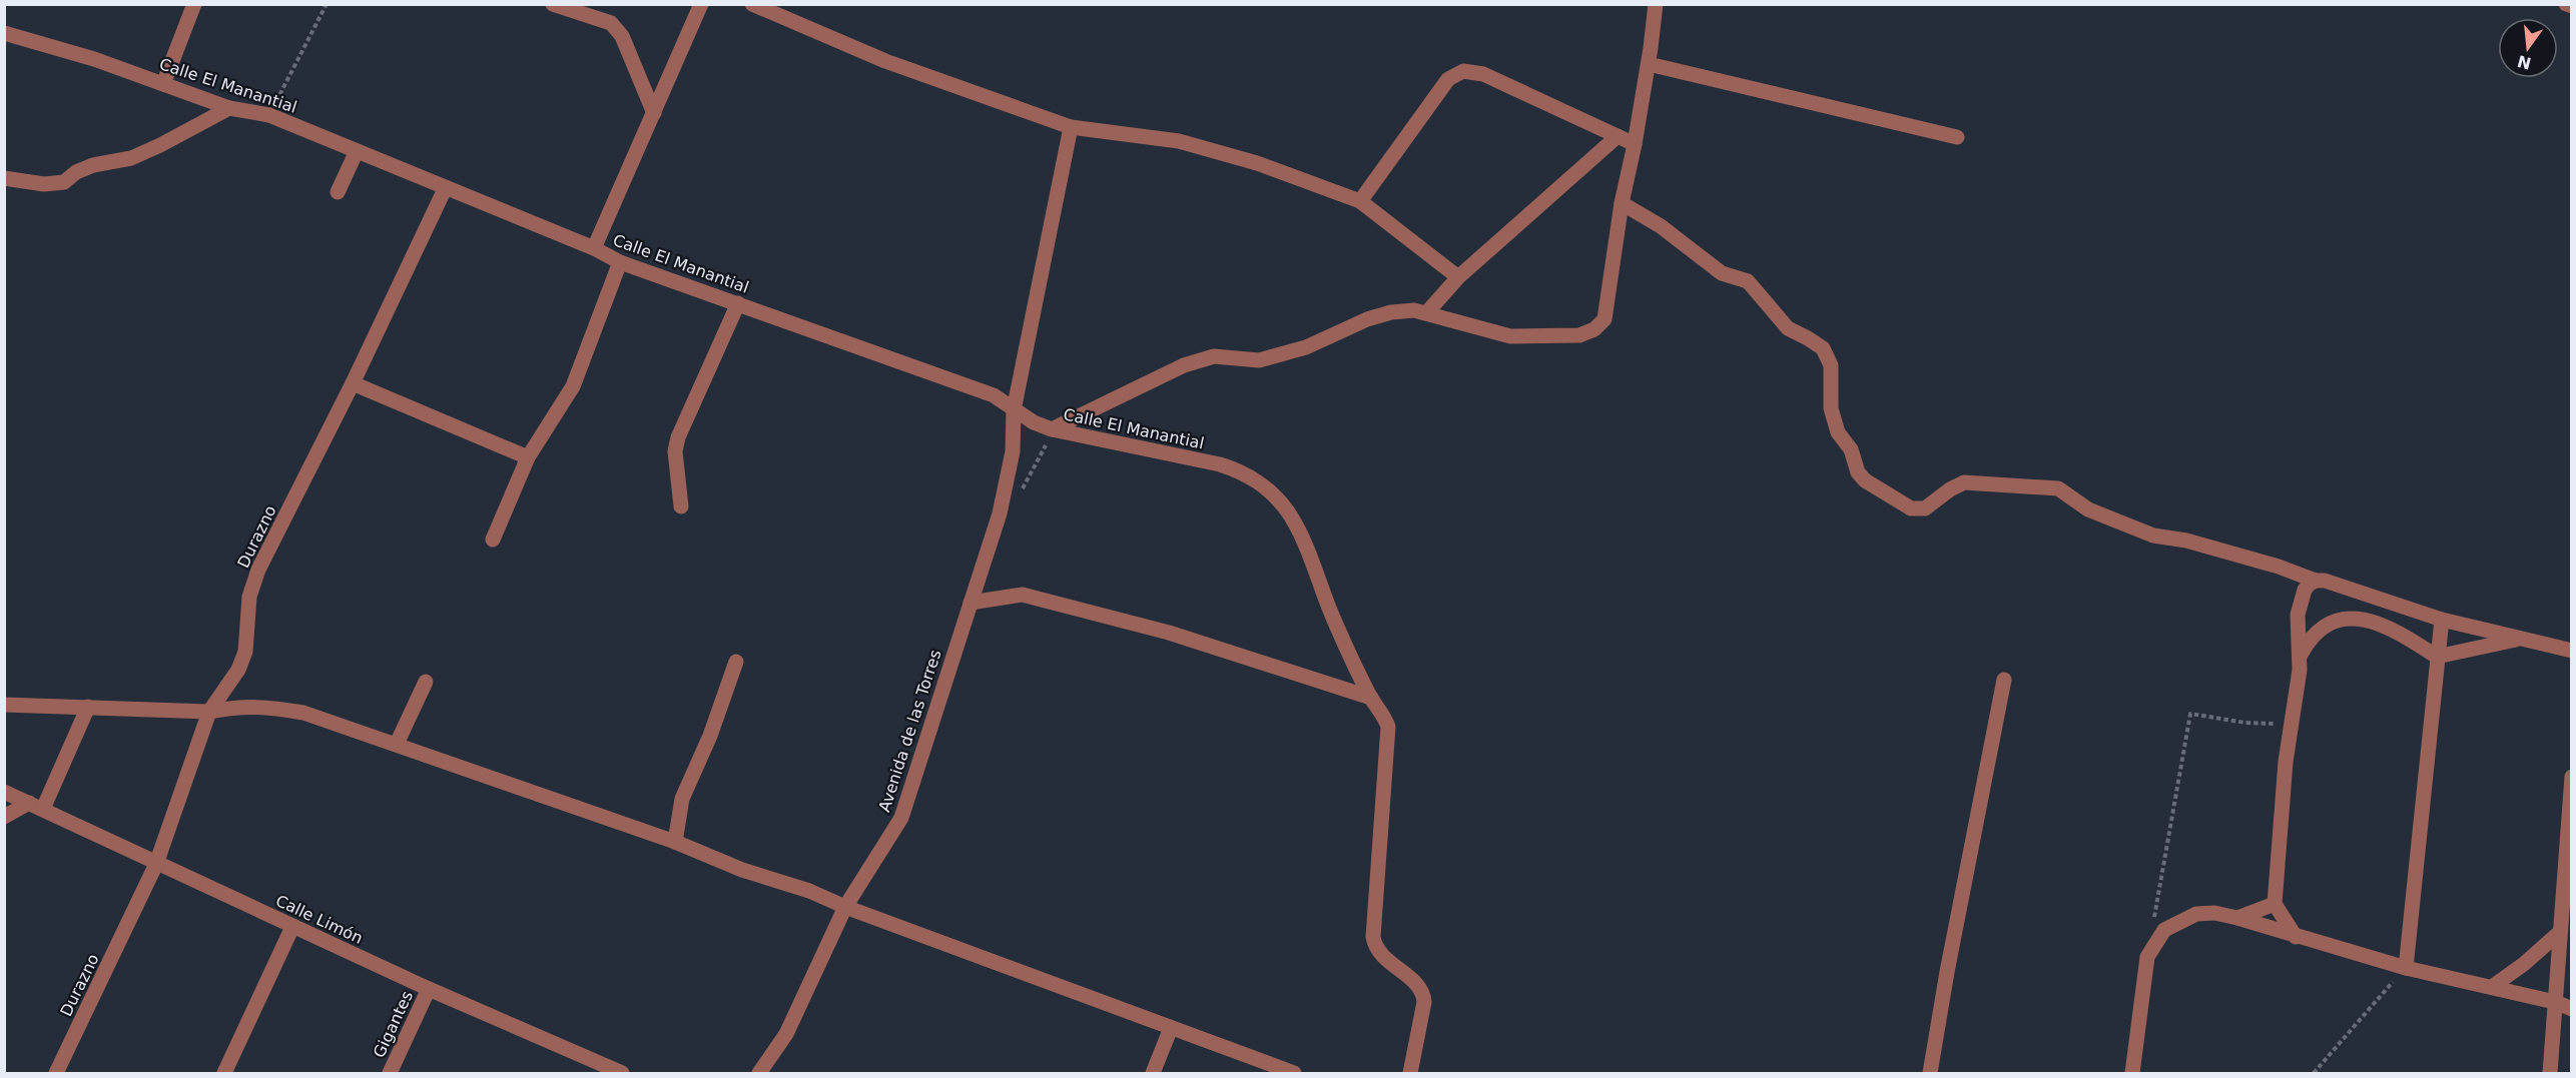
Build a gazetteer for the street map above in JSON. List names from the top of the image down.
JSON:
{
  "streets": {
    "street": [
      "Calle El Manantial",
      "Durazno",
      "Avenida de las Torres",
      "Calle Limón",
      "Gigantes"
    ]
  },
  "crossings": [
    ["Calle El Manantial", "Durazno"],
    ["Calle El Manantial", "Avenida de las Torres"],
    ["Durazno", "Calle Limón"],
    ["Calle Limón", "Gigantes"]
  ],
  "north": "bottom"
}
